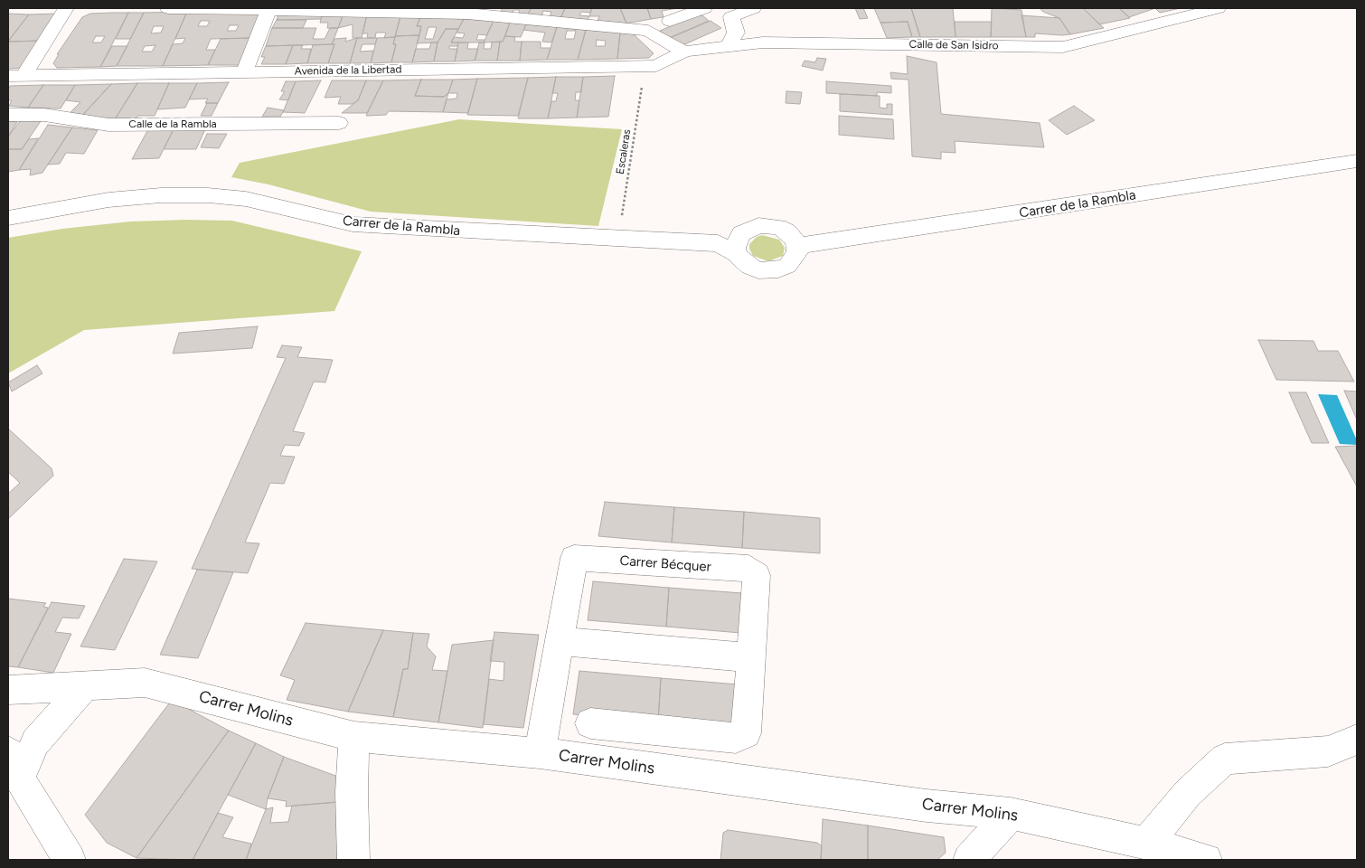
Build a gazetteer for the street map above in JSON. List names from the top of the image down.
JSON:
{
  "streets": {
    "street": [
      "Calle de San Isidro",
      "Avenida de la Libertad",
      "Calle de la Rambla",
      "Carrer de la Rambla",
      "Carrer Bécquer",
      "Carrer Molins"
    ],
    "path": ["Escaleras"]
  },
  "crossings": [
    ["Calle de San Isidro", "Avenida de la Libertad"],
    ["Avenida de la Libertad", "Escaleras"],
    ["Escaleras", "Carrer de la Rambla"],
    ["Carrer Bécquer", "Carrer Molins"]
  ]
}
